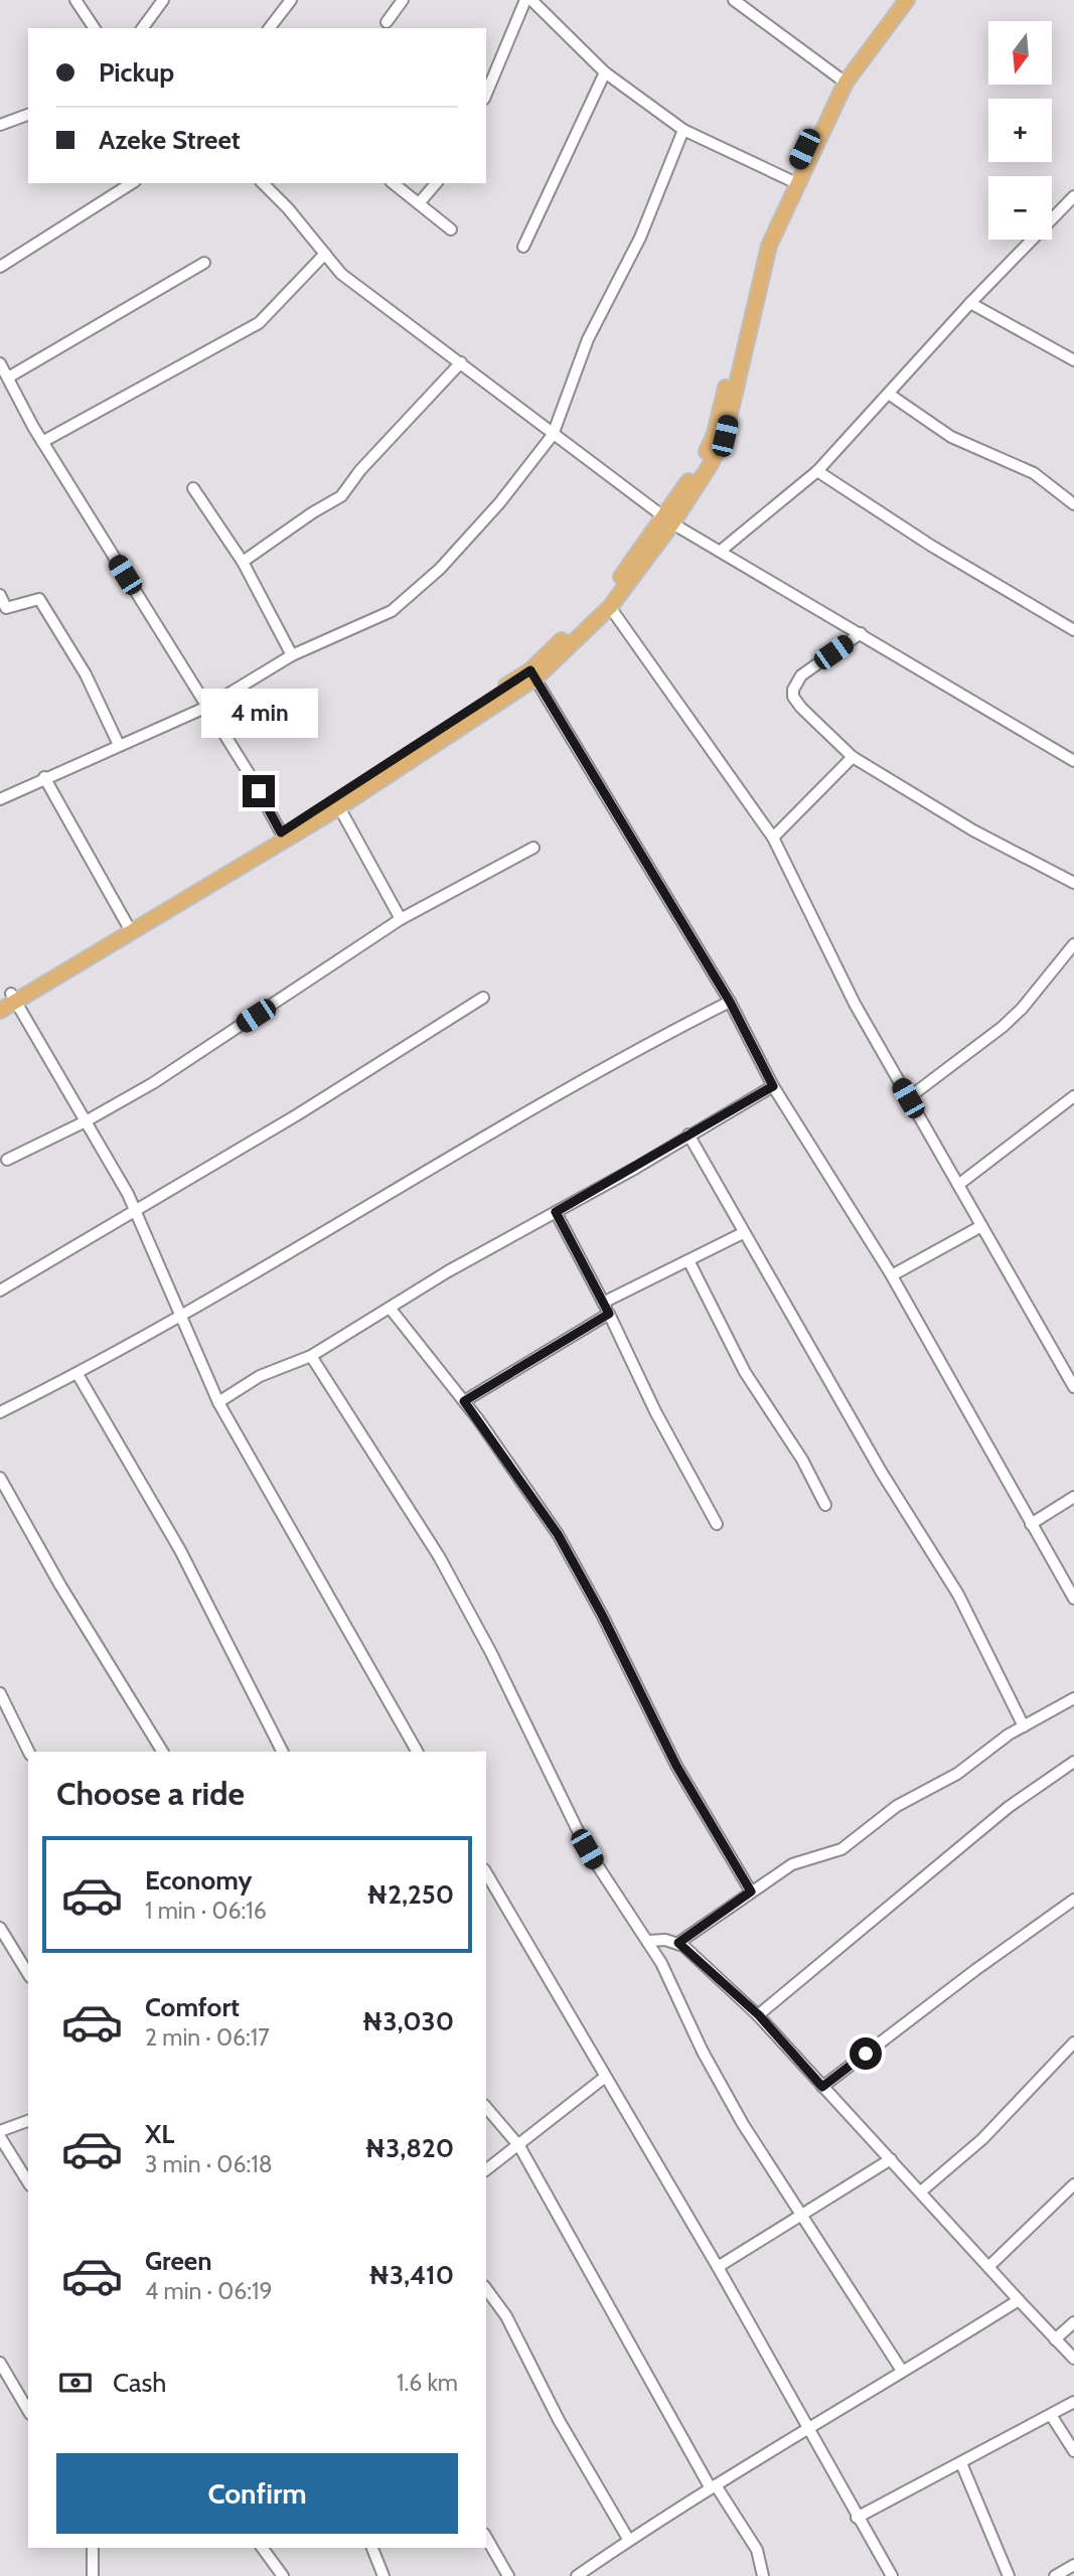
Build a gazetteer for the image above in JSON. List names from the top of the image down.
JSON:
{
  "north": "bottom",
  "page": {
    "map_buttons": ["+", "−"],
    "banner": ["Pickup", "Azeke Street"],
    "bubble": "4 min",
    "heading": "Choose a ride",
    "list": [
      {
        "name": "Economy",
        "note": "1 min · 06:16",
        "value": "₦2,250"
      },
      {
        "name": "Comfort",
        "note": "2 min · 06:17",
        "value": "₦3,030"
      },
      {
        "name": "XL",
        "note": "3 min · 06:18",
        "value": "₦3,820"
      },
      {
        "name": "Green",
        "note": "4 min · 06:19",
        "value": "₦3,410"
      }
    ],
    "pay": ["Cash", "1.6 km"],
    "buttons": "Confirm"
  }
}
